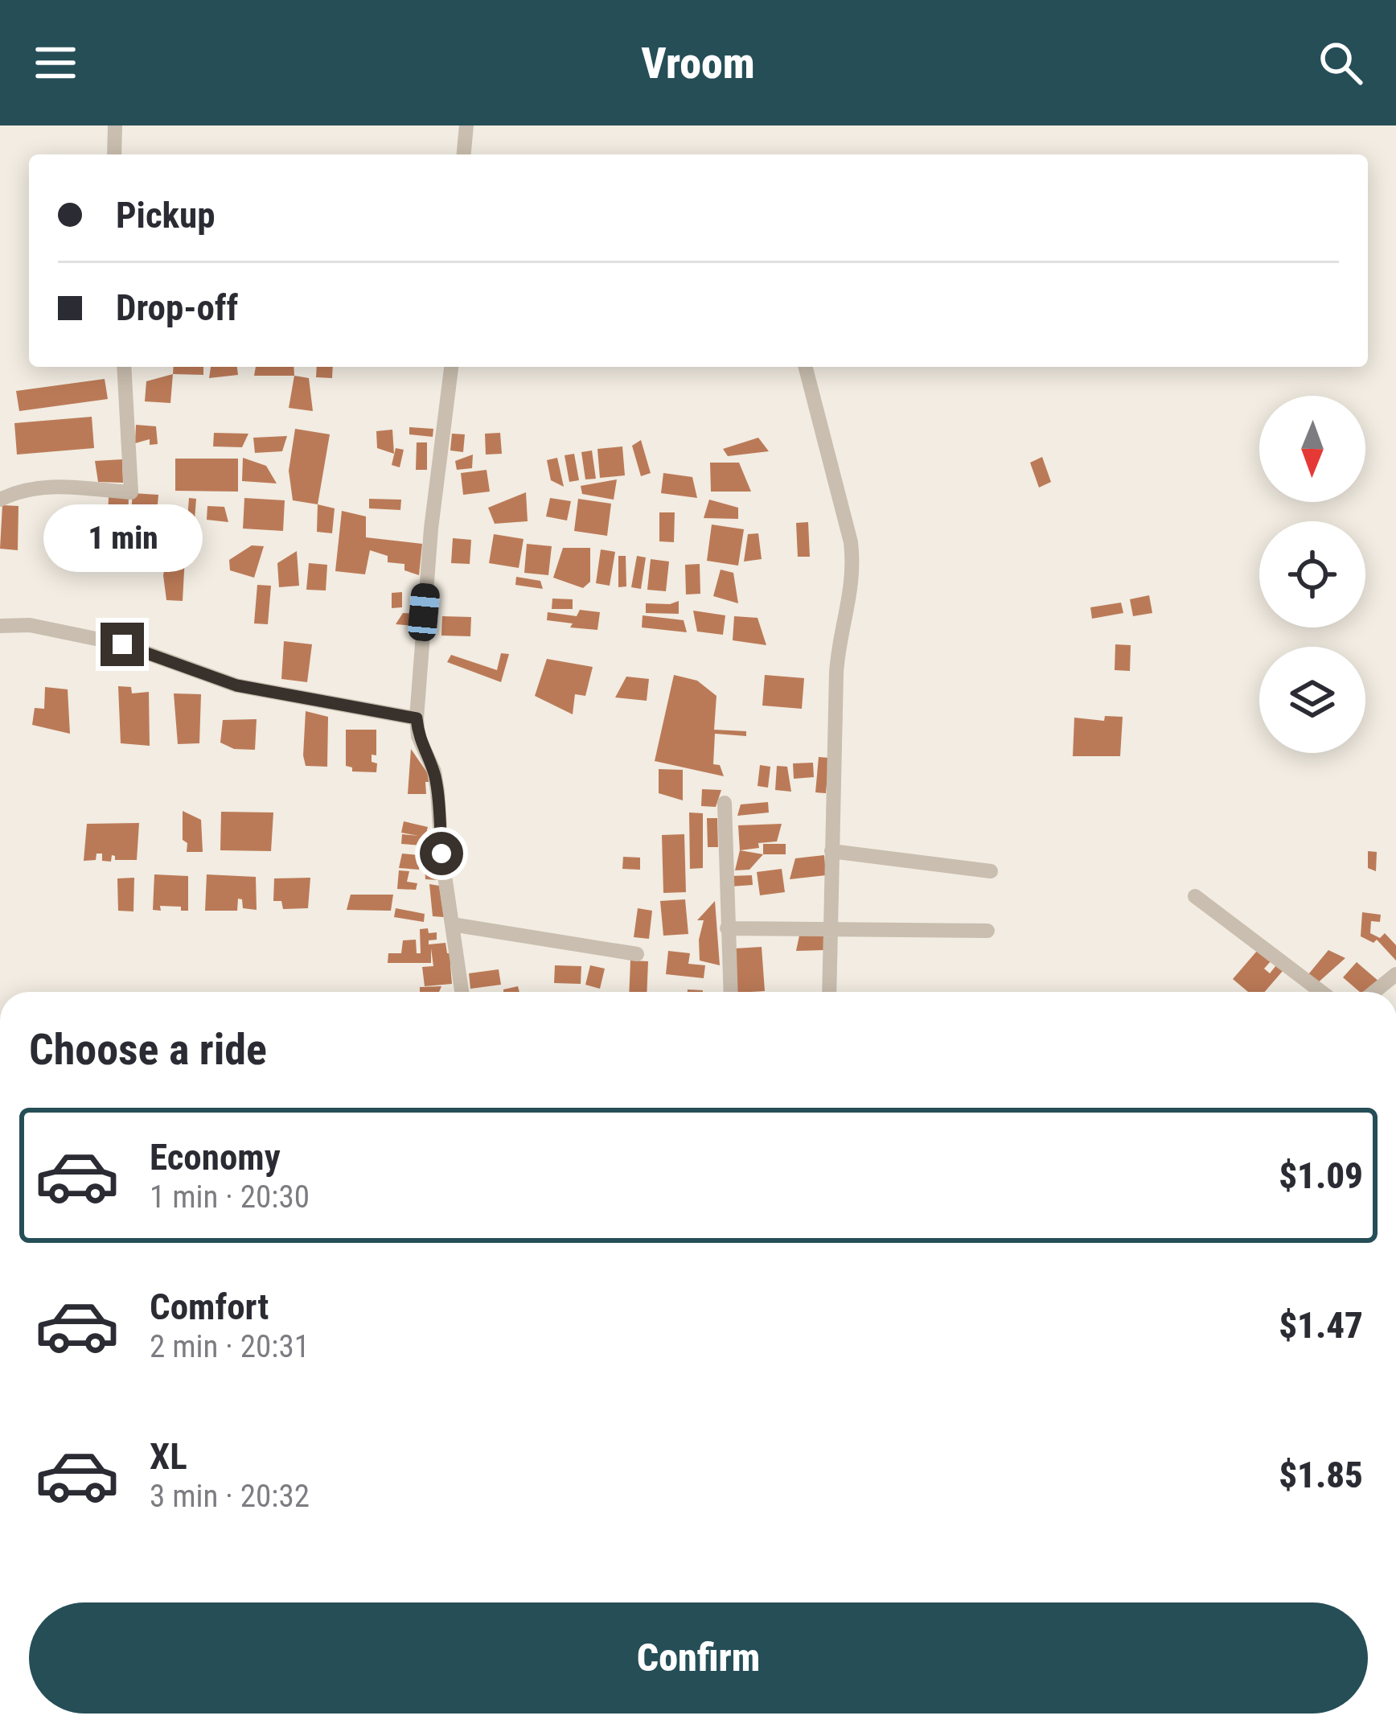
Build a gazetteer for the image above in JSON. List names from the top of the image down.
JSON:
{
  "north": "bottom",
  "page": {
    "header": "Vroom",
    "banner": ["Pickup", "Drop-off"],
    "bubble": "1 min",
    "heading": "Choose a ride",
    "list": [
      {
        "name": "Economy",
        "note": "1 min · 20:30",
        "value": "$1.09"
      },
      {
        "name": "Comfort",
        "note": "2 min · 20:31",
        "value": "$1.47"
      },
      {
        "name": "XL",
        "note": "3 min · 20:32",
        "value": "$1.85"
      }
    ],
    "buttons": "Confirm"
  }
}
